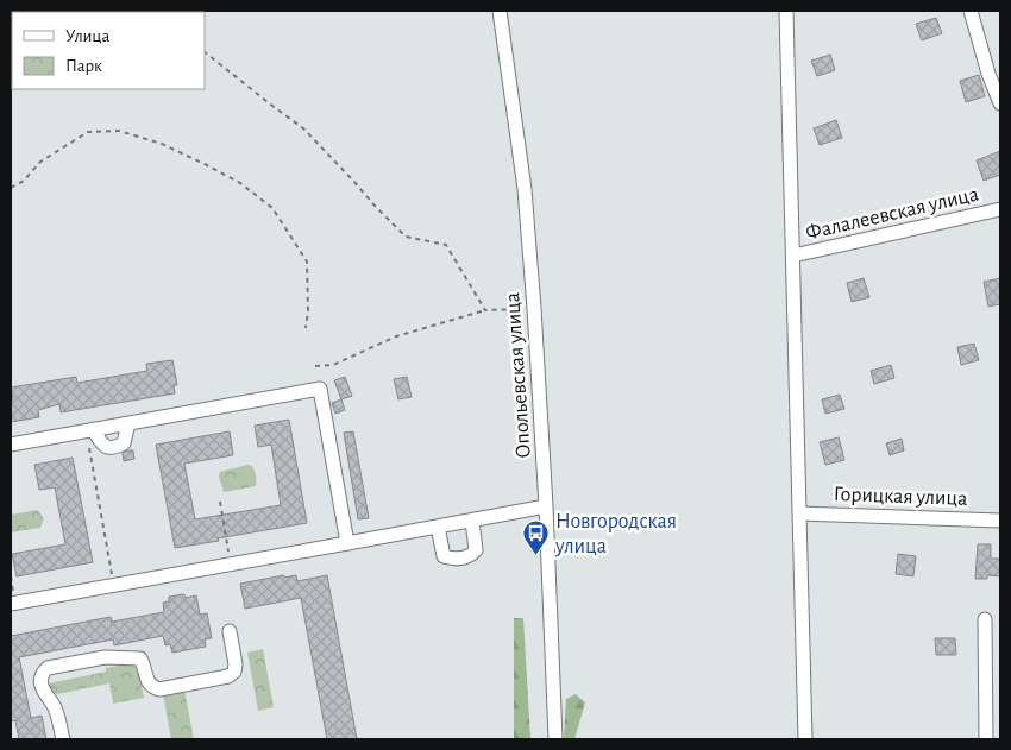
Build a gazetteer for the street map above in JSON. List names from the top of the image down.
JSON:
{
  "streets": {
    "street": ["Фалалеевская улица", "Опольевская улица", "Горицкая улица"]
  },
  "places": {
    "bus stop": ["Новгородская улица"]
  },
  "legend": ["Улица", "Парк"]
}
